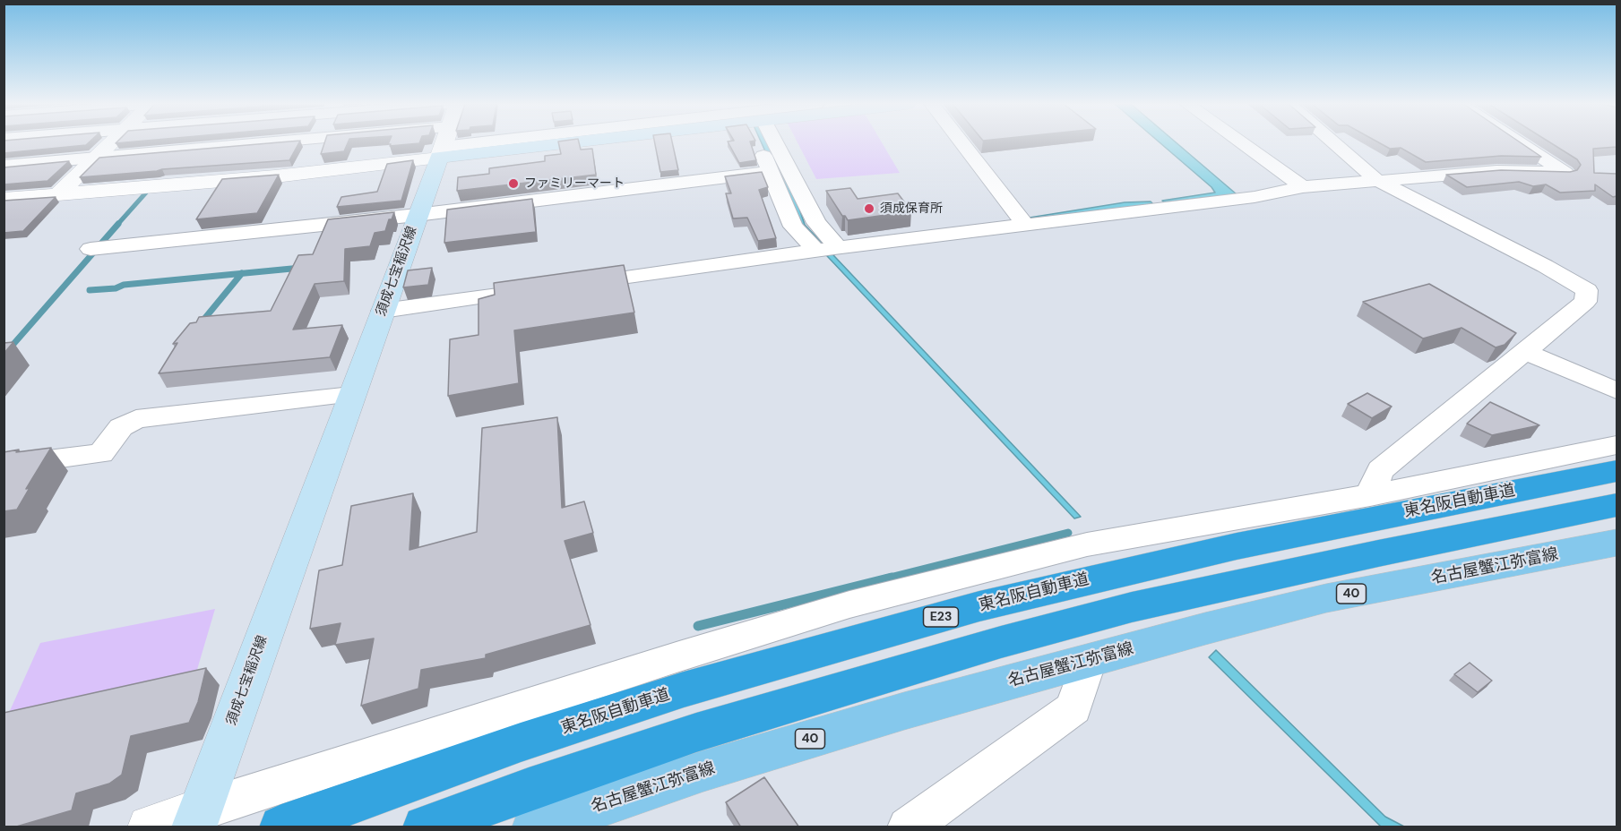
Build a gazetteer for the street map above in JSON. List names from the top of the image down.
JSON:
{
  "streets": {
    "highway": ["東名阪自動車道", "E23"],
    "main road": ["須成七宝稲沢線", "名古屋蟹江弥富線", "40"]
  },
  "places": ["ファミリーマート", "須成保育所"]
}
